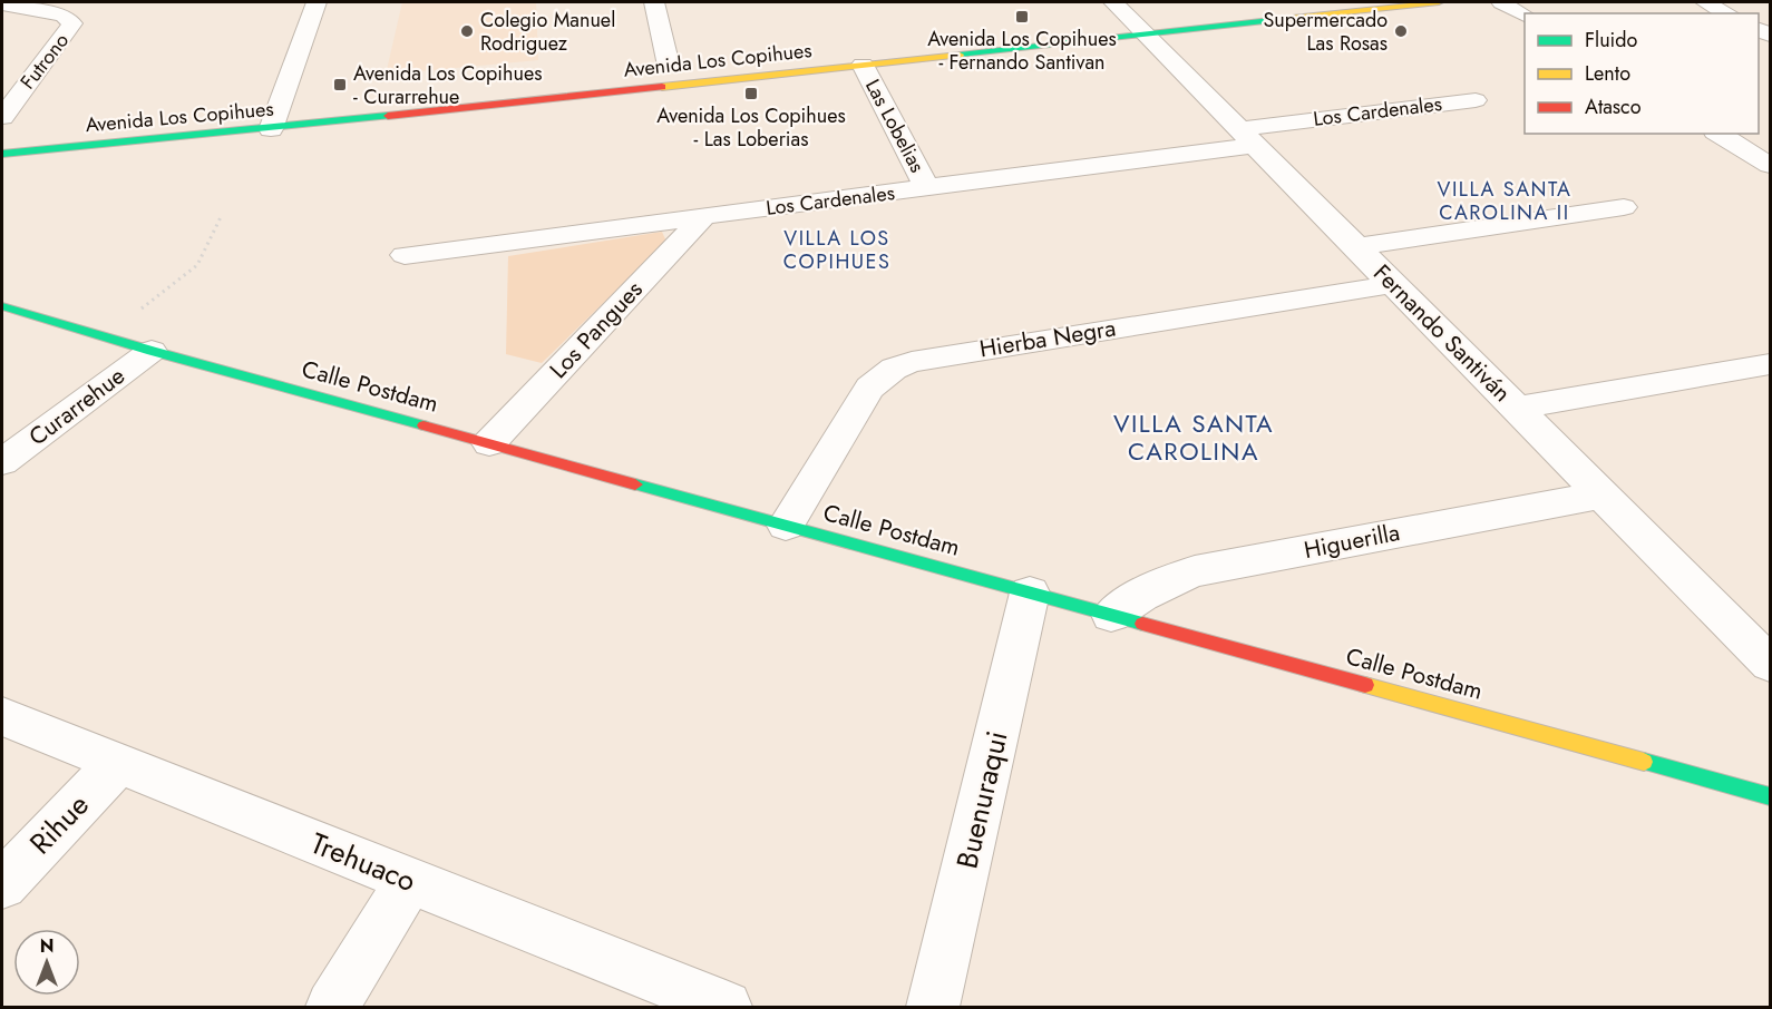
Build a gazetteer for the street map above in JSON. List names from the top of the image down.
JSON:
{
  "streets": {
    "main road": ["Avenida Los Copihues", "Calle Postdam"],
    "street": [
      "Futrono",
      "Los Cardenales",
      "Las Lobelias",
      "Los Pangues",
      "Fernando Santiván",
      "Hierba Negra",
      "Curarrehue",
      "Higuerilla",
      "Buenuraqui",
      "Rihue",
      "Trehuaco"
    ]
  },
  "crossings": [
    ["Avenida Los Copihues", "Las Lobelias"],
    ["Avenida Los Copihues", "Fernando Santiván"],
    ["Los Cardenales", "Las Lobelias"],
    ["Los Cardenales", "Los Pangues"],
    ["Los Cardenales", "Fernando Santiván"],
    ["Los Pangues", "Calle Postdam"],
    ["Fernando Santiván", "Hierba Negra"],
    ["Fernando Santiván", "Higuerilla"],
    ["Hierba Negra", "Calle Postdam"],
    ["Calle Postdam", "Curarrehue"],
    ["Calle Postdam", "Higuerilla"],
    ["Calle Postdam", "Buenuraqui"],
    ["Rihue", "Trehuaco"]
  ],
  "districts": ["VILLA SANTA CAROLINA II", "VILLA LOS COPIHUES", "VILLA SANTA CAROLINA"],
  "places": {
    "transit": ["Avenida Los Copihues - Fernando Santivan", "Avenida Los Copihues - Curarrehue", "Avenida Los Copihues - Las Loberias"],
    "other": ["Colegio Manuel Rodriguez", "Supermercado Las Rosas"]
  },
  "legend": ["Fluido", "Lento", "Atasco"],
  "north": "top"
}
